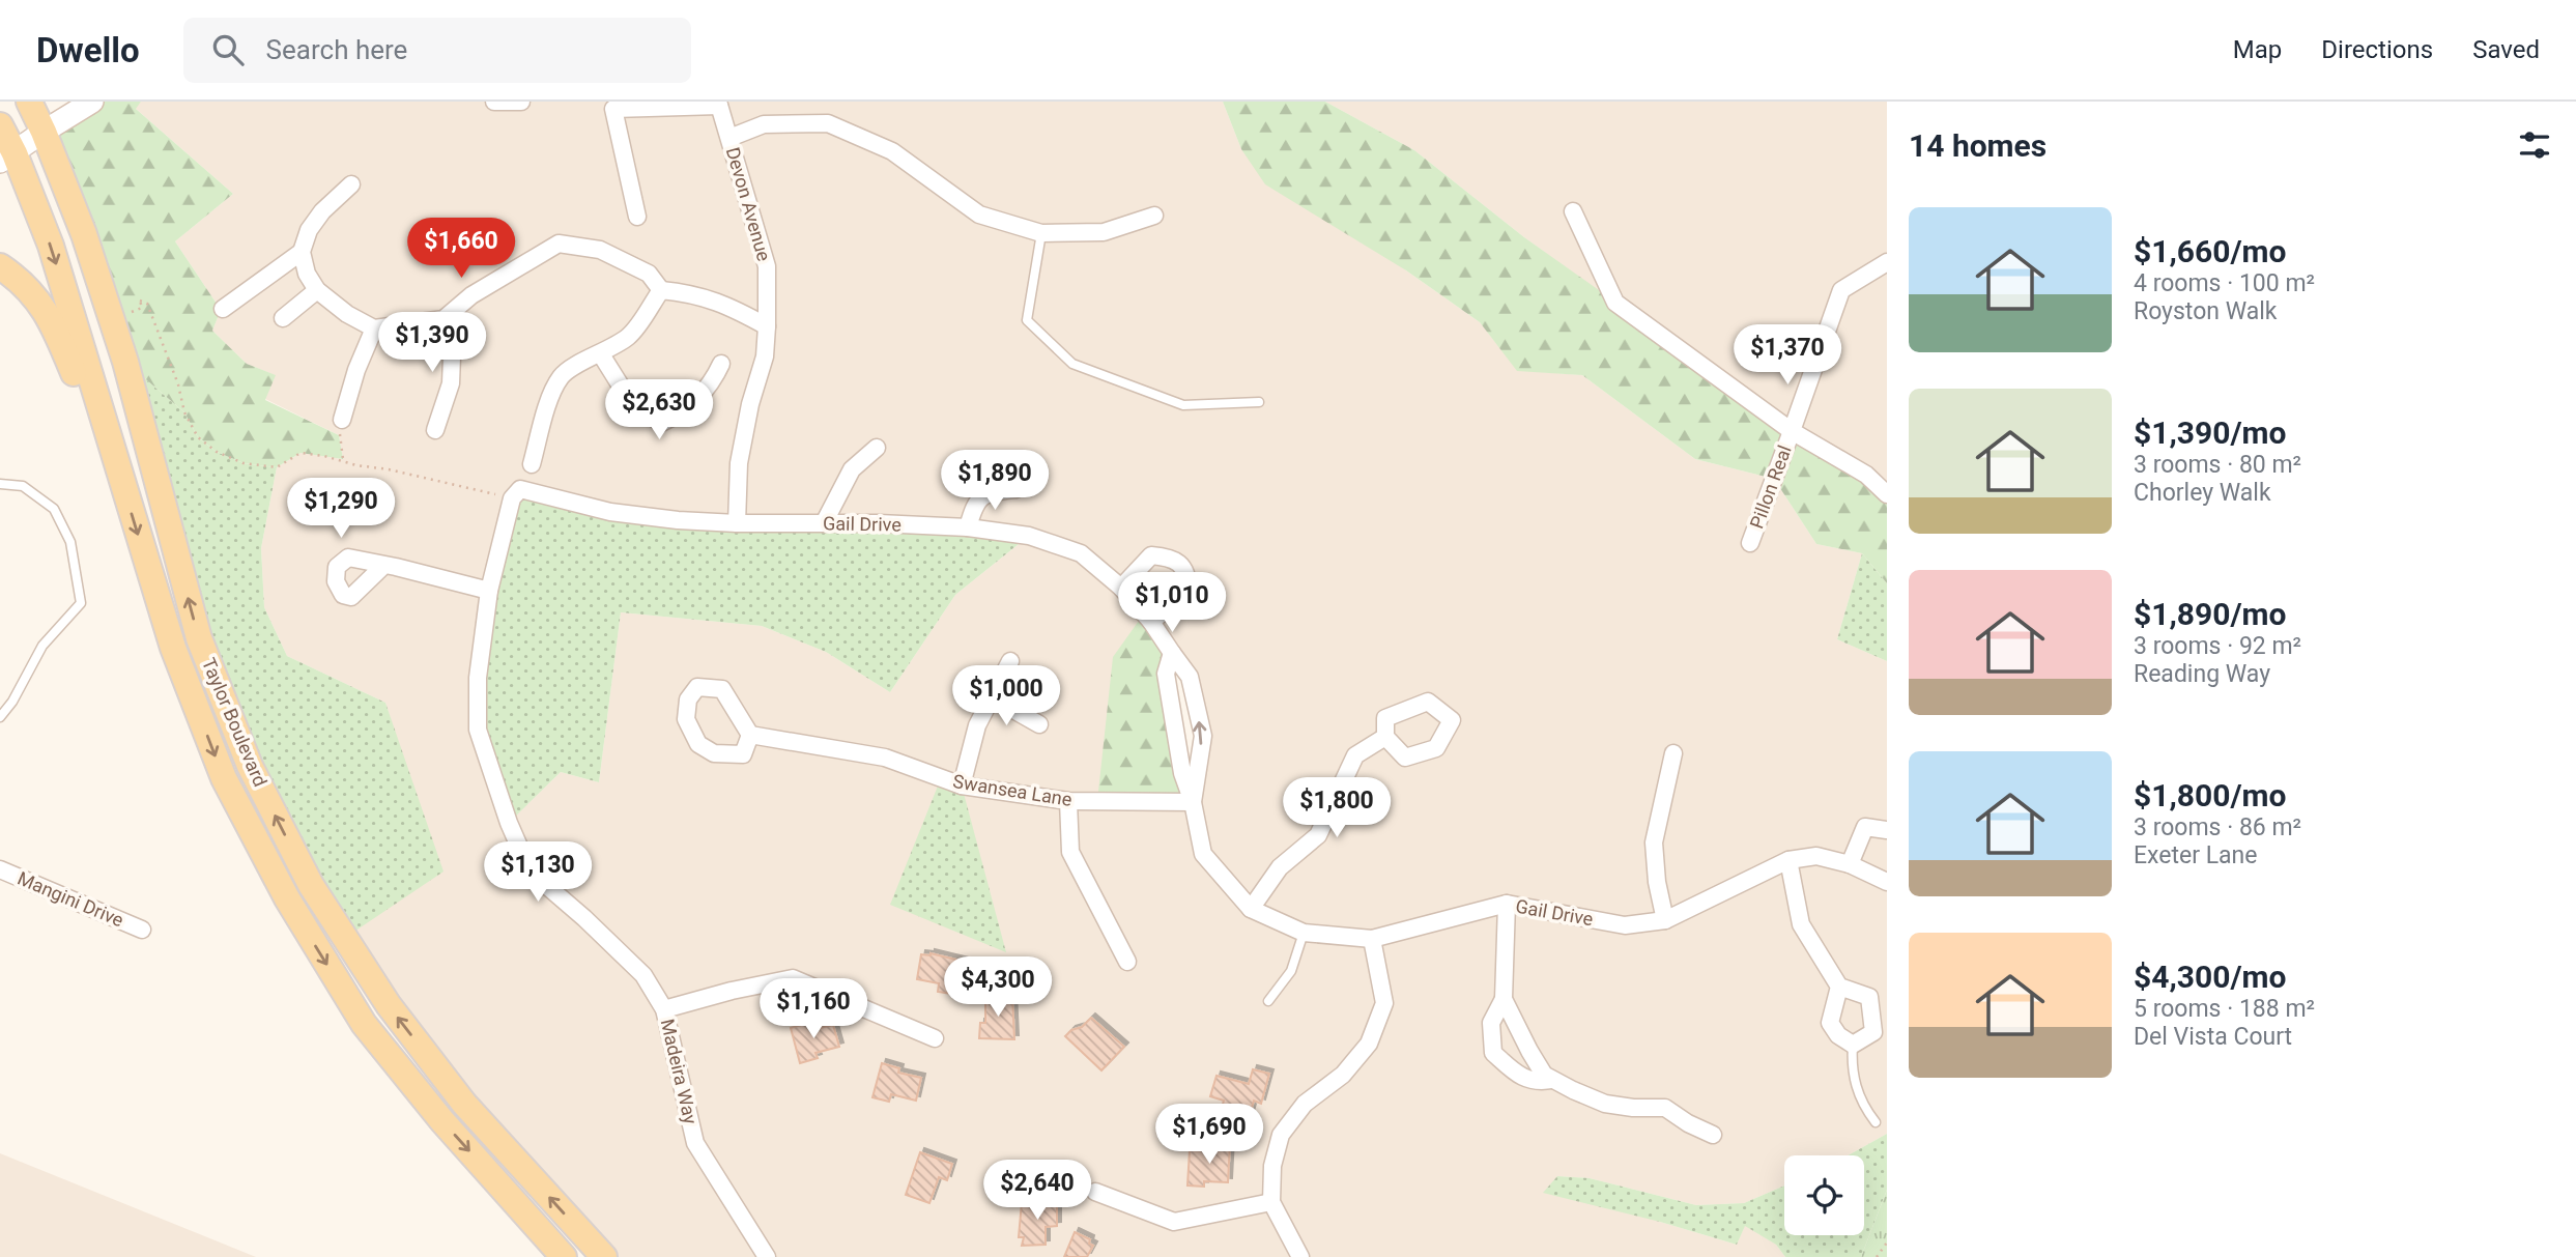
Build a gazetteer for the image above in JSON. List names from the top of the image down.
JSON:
{
  "streets": {
    "main road": ["Taylor Boulevard"],
    "street": [
      "Devon Avenue",
      "Pillon Real",
      "Gail Drive",
      "Swansea Lane",
      "Mangini Drive",
      "Madeira Way"
    ]
  },
  "crossings": [
    ["Devon Avenue", "Gail Drive"],
    ["Gail Drive", "Swansea Lane"],
    ["Gail Drive", "Madeira Way"]
  ],
  "page": {
    "header": "Dwello",
    "search": "Search here",
    "nav": ["Map", "Directions", "Saved"],
    "heading": "14 homes",
    "list": [
      {
        "name": "$1,660/mo",
        "note": "4 rooms · 100 m² · Royston Walk"
      },
      {
        "name": "$1,390/mo",
        "note": "3 rooms · 80 m² · Chorley Walk"
      },
      {
        "name": "$1,890/mo",
        "note": "3 rooms · 92 m² · Reading Way"
      },
      {
        "name": "$1,800/mo",
        "note": "3 rooms · 86 m² · Exeter Lane"
      },
      {
        "name": "$4,300/mo",
        "note": "5 rooms · 188 m² · Del Vista Court"
      }
    ],
    "price": [
      "$1,660",
      "$1,390",
      "$1,370",
      "$2,630",
      "$1,890",
      "$1,290",
      "$1,010",
      "$1,000",
      "$1,800",
      "$1,130",
      "$4,300",
      "$1,160",
      "$1,690",
      "$2,640"
    ]
  }
}
